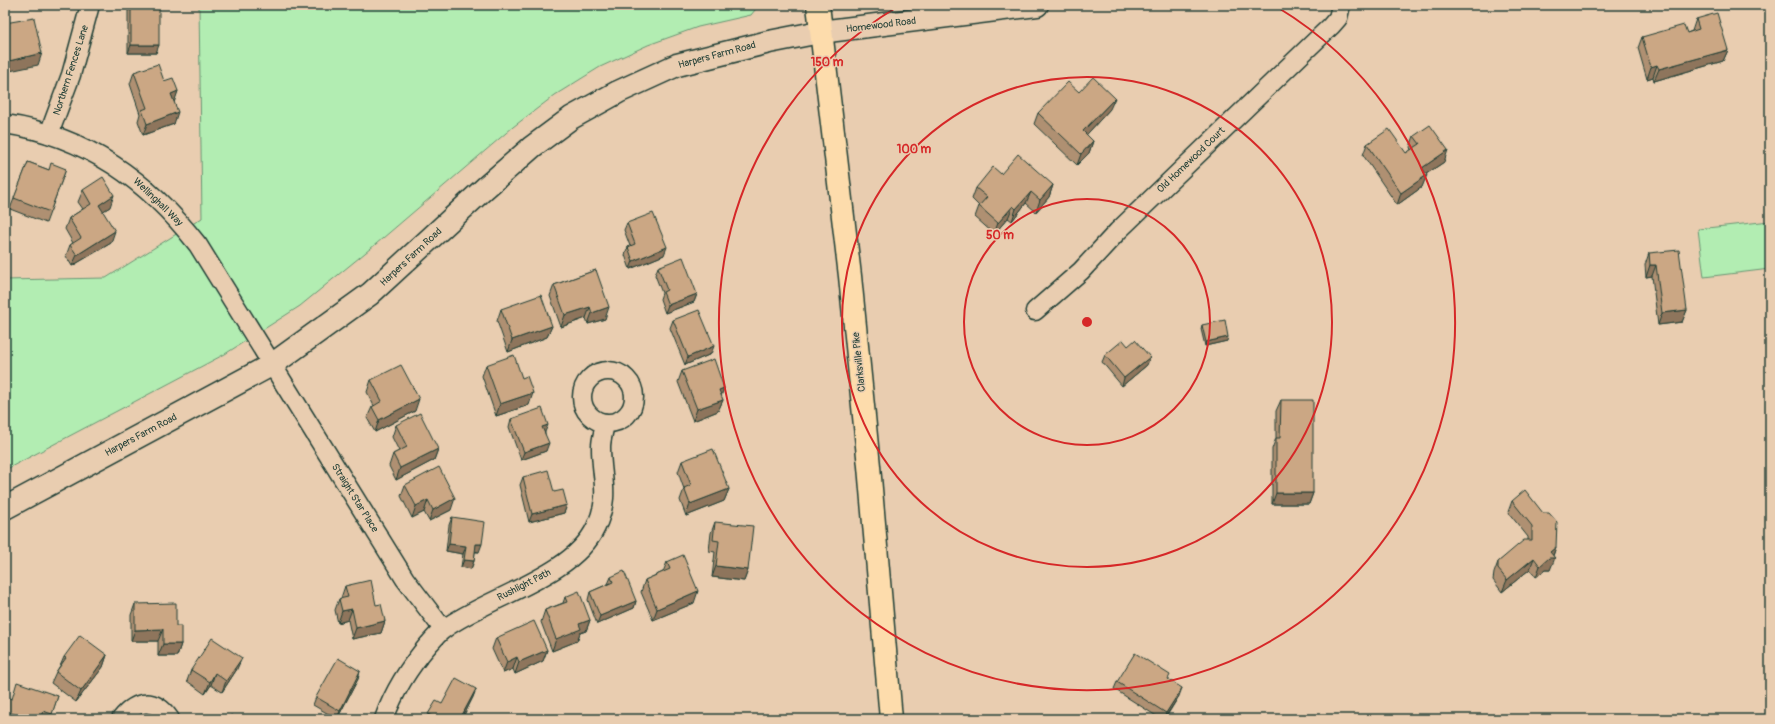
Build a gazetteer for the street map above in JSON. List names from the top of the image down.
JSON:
{
  "streets": {
    "main road": ["Homewood Road", "Harpers Farm Road", "Clarksville Pike"],
    "street": [
      "Northern Fences Lane",
      "Old Homewood Court",
      "Wellinghall Way",
      "Straight Star Place",
      "Rushlight Path"
    ]
  },
  "crossings": [
    ["Homewood Road", "Harpers Farm Road"],
    ["Homewood Road", "Clarksville Pike"],
    ["Harpers Farm Road", "Wellinghall Way"],
    ["Harpers Farm Road", "Clarksville Pike"],
    ["Harpers Farm Road", "Straight Star Place"],
    ["Northern Fences Lane", "Wellinghall Way"],
    ["Wellinghall Way", "Straight Star Place"],
    ["Straight Star Place", "Rushlight Path"]
  ],
  "rings": ["150 m", "100 m", "50 m"]
}
